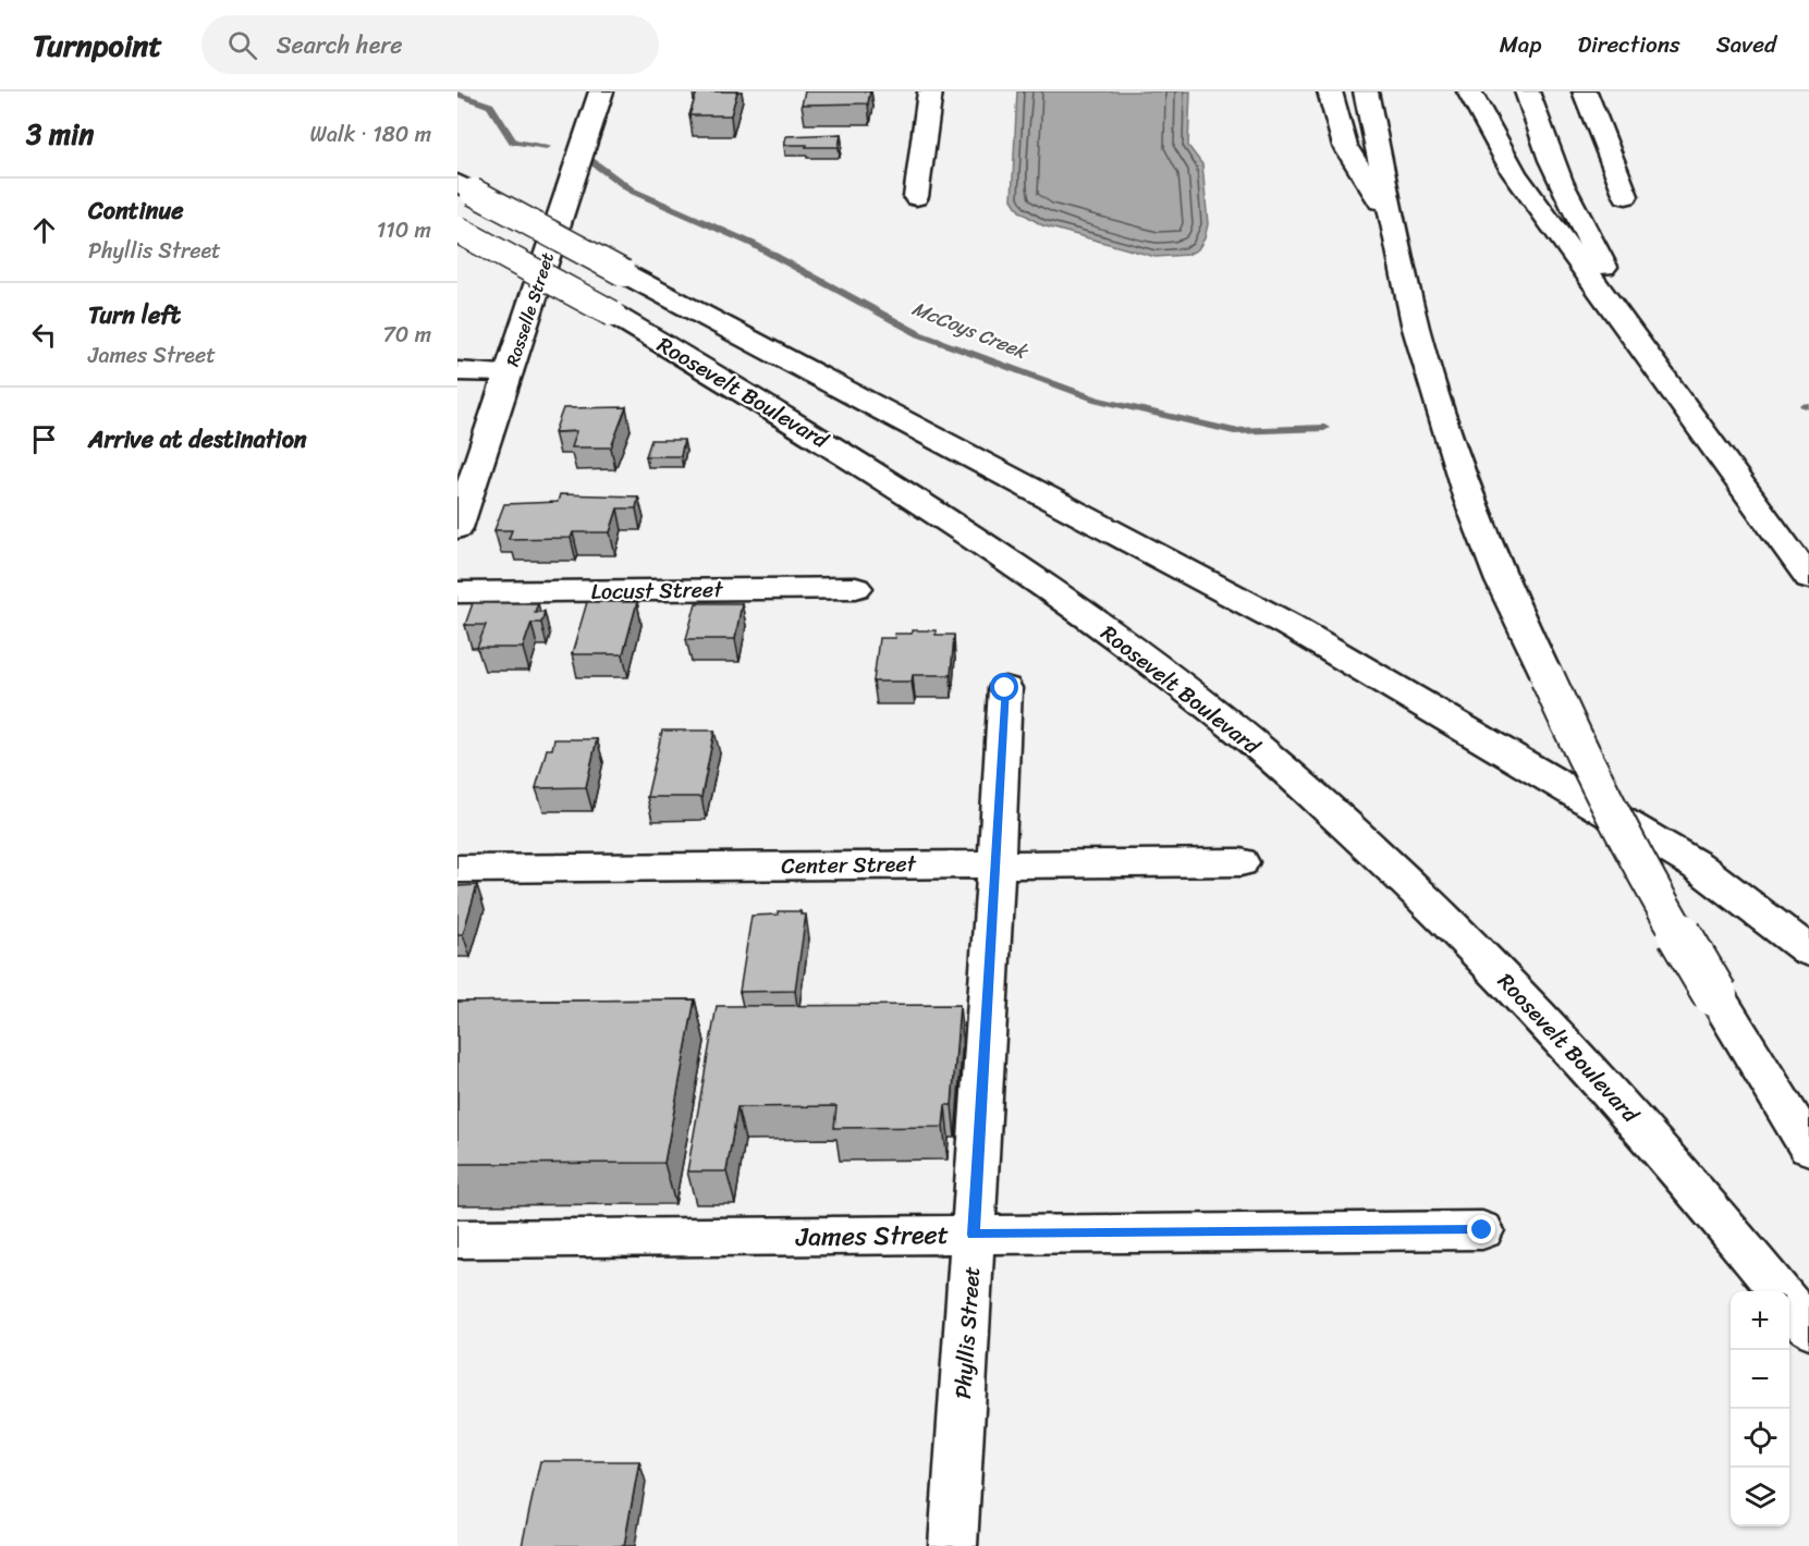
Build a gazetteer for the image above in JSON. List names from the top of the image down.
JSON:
{
  "streets": {
    "main road": [
      "Rosselle Street",
      "Roosevelt Boulevard",
      "Locust Street",
      "Center Street",
      "James Street",
      "Phyllis Street"
    ]
  },
  "crossings": [
    ["Center Street", "Phyllis Street"],
    ["James Street", "Phyllis Street"]
  ],
  "water": ["McCoys Creek"],
  "page": {
    "header": "Turnpoint",
    "search": "Search here",
    "nav": ["Map", "Directions", "Saved"],
    "heading": ["3 min", "Walk · 180 m"],
    "list": [
      ["Continue", "Phyllis Street", "110 m"],
      ["Turn left", "James Street", "70 m"],
      "Arrive at destination"
    ],
    "map_buttons": ["+", "−"]
  }
}
